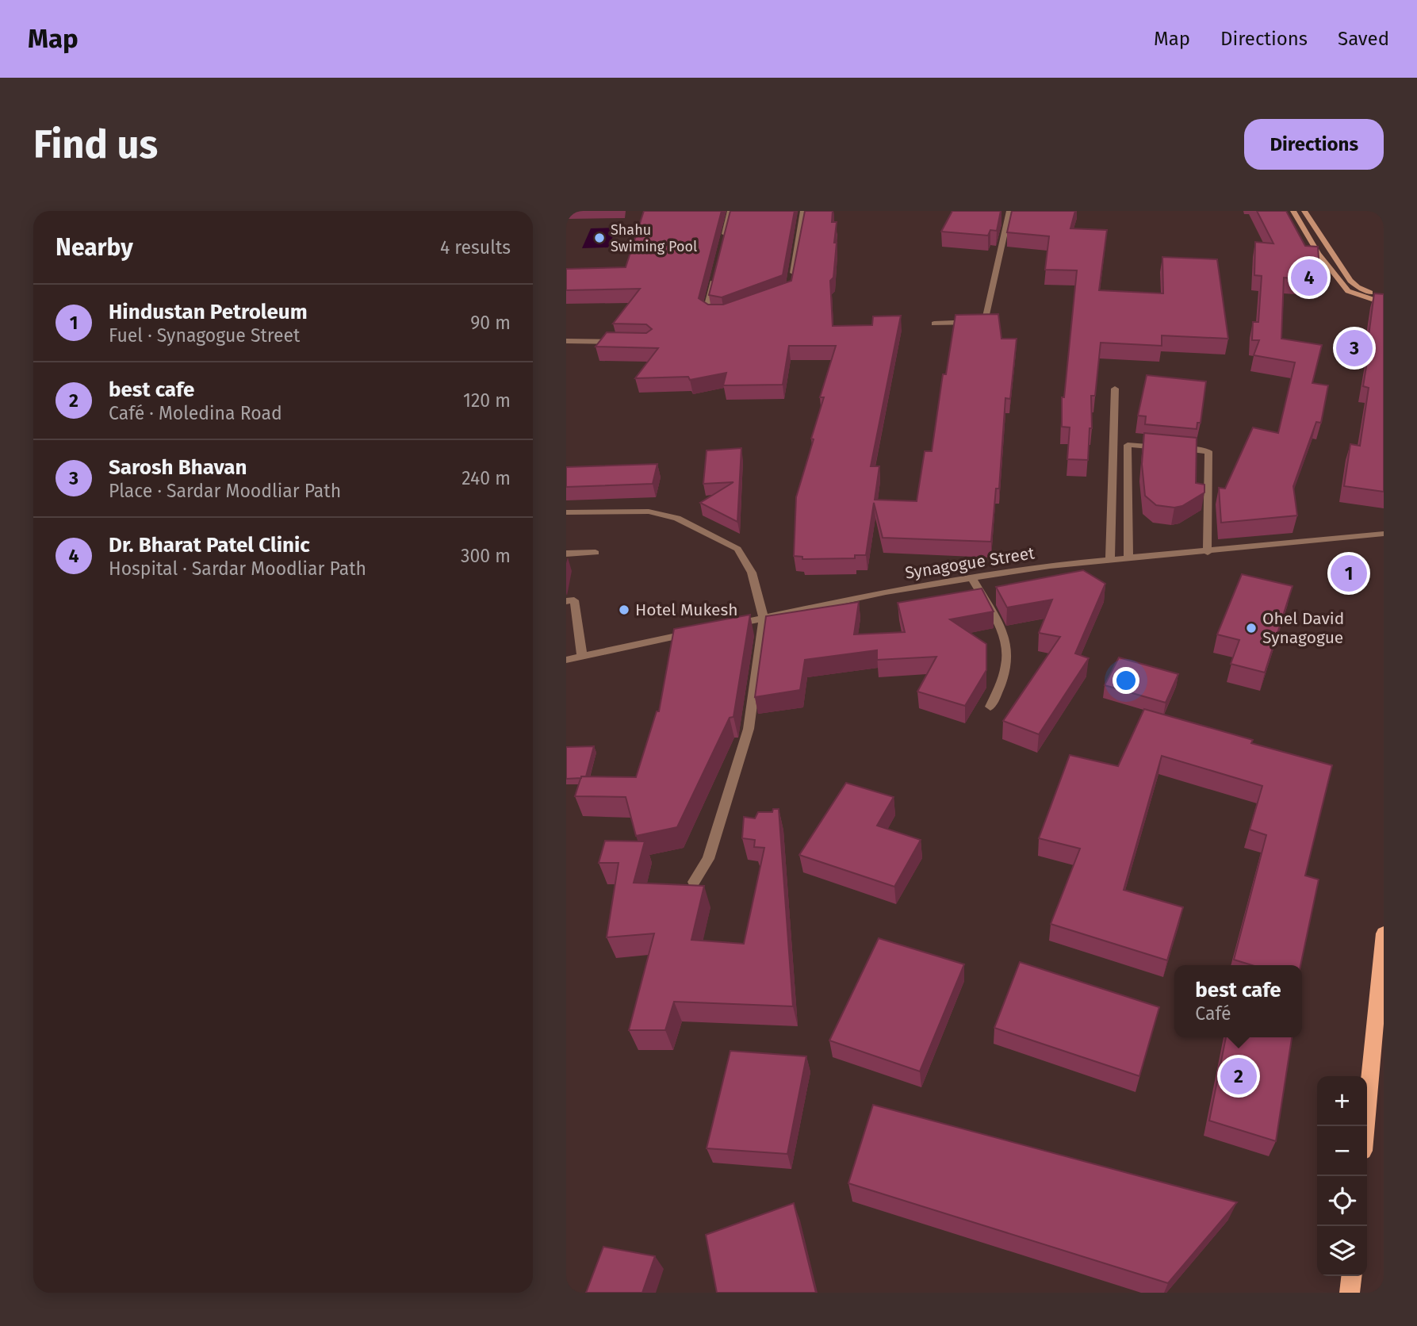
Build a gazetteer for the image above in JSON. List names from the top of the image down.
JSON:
{
  "streets": {
    "street": ["Synagogue Street"]
  },
  "places": ["Shahu Swiming Pool", "Hotel Mukesh", "Ohel David Synagogue"],
  "page": {
    "header": "Map",
    "nav": ["Map", "Directions", "Saved"],
    "buttons": "Directions",
    "title": "Find us",
    "heading": ["Nearby", "4 results"],
    "pins": [
      "4",
      "3",
      "1",
      "2"
    ],
    "list": [
      {
        "mark": "1",
        "name": "Hindustan Petroleum",
        "note": "Fuel · Synagogue Street",
        "value": "90 m"
      },
      {
        "mark": "2",
        "name": "best cafe",
        "note": "Café · Moledina Road",
        "value": "120 m"
      },
      {
        "mark": "3",
        "name": "Sarosh Bhavan",
        "note": "Place · Sardar Moodliar Path",
        "value": "240 m"
      },
      {
        "mark": "4",
        "name": "Dr. Bharat Patel Clinic",
        "note": "Hospital · Sardar Moodliar Path",
        "value": "300 m"
      }
    ],
    "popup": ["best cafe", "Café"],
    "map_buttons": ["+", "−"]
  }
}
